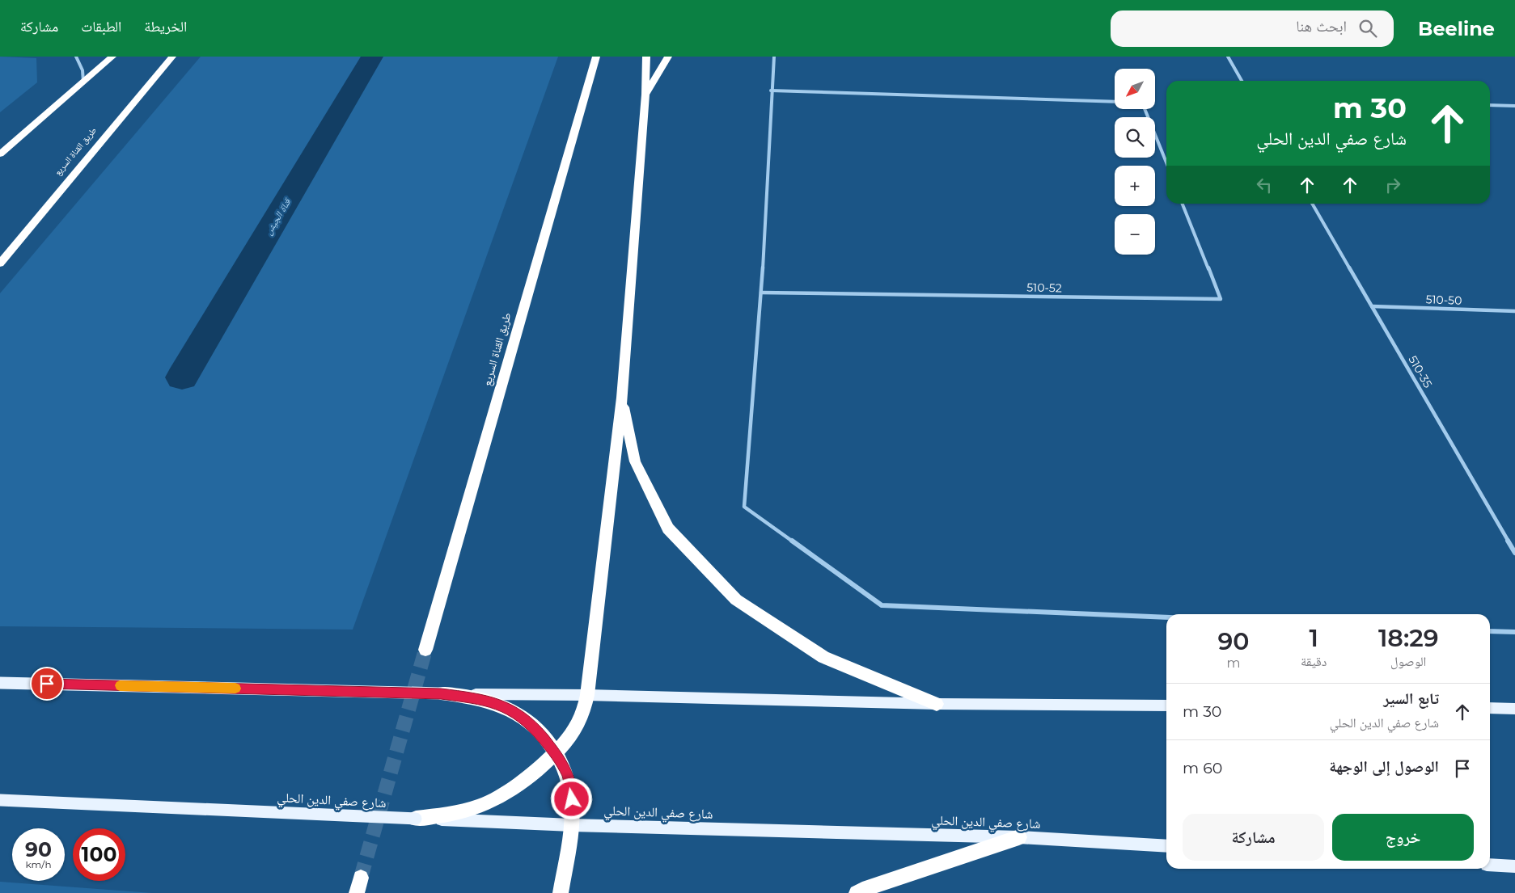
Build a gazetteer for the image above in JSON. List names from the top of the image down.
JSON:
{
  "streets": {
    "highway": ["طريق القناة السريع"],
    "main road": ["شارع صفي الدين الحلي"],
    "street": ["510-52", "510-50", "510-35"]
  },
  "crossings": [
    ["510-50", "510-35"]
  ],
  "water": ["قناة الجيش"],
  "north": "bottom left",
  "page": {
    "header": "Beeline",
    "search": "ابحث هنا",
    "nav": ["الخريطة", "الطبقات", "مشاركة"],
    "map_buttons": ["+", "−"],
    "turn": ["30 m", "شارع صفي الدين الحلي"],
    "eta": [
      "18:29",
      "الوصول",
      "1",
      "دقيقة",
      "90",
      "m"
    ],
    "list": [
      {
        "name": "تابع السير",
        "note": "شارع صفي الدين الحلي",
        "value": "30 m"
      },
      {
        "name": "الوصول إلى الوجهة",
        "value": "60 m"
      }
    ],
    "buttons": ["خروج", "مشاركة"],
    "speed": "90 km/h",
    "limit": "100"
  }
}
